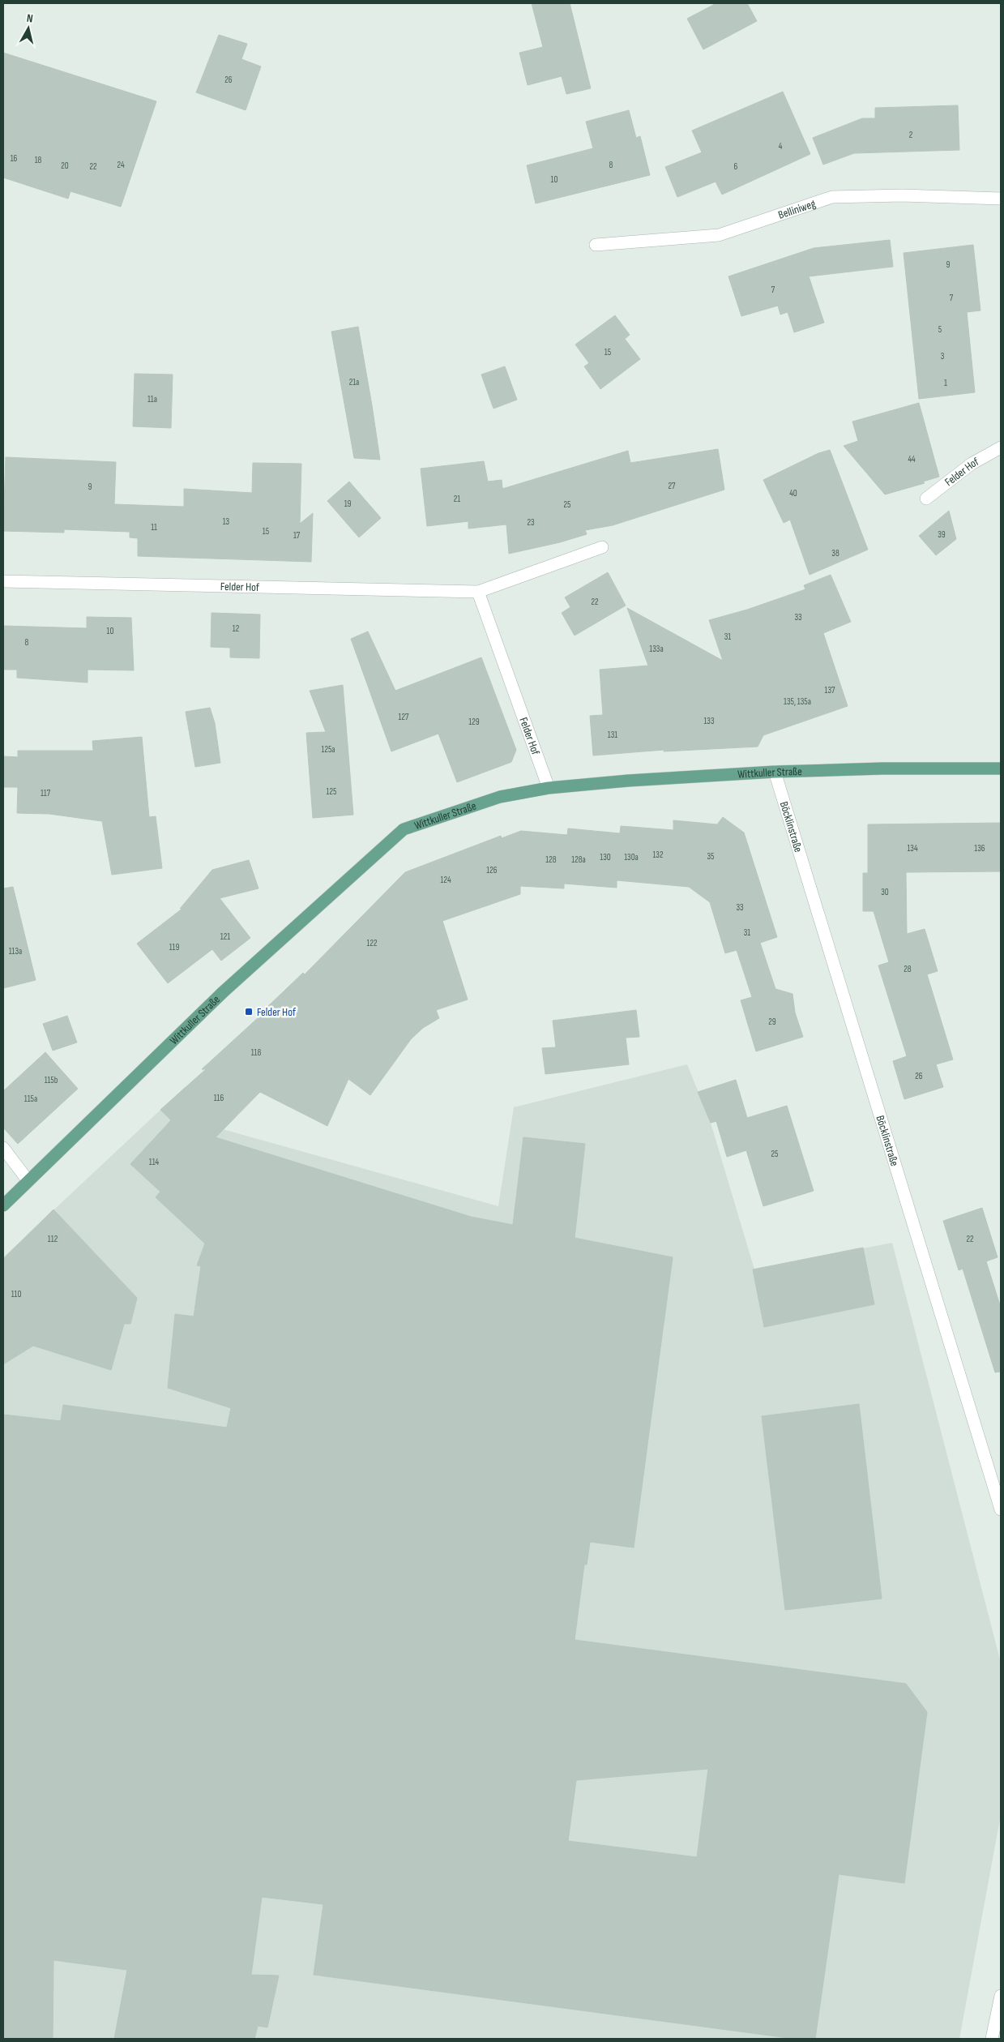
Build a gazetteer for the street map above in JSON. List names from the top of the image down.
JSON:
{
  "streets": {
    "main road": ["Wittkuller Straße"],
    "street": ["Belliniweg", "Felder Hof", "Böcklinstraße"]
  },
  "crossings": [
    ["Felder Hof", "Wittkuller Straße"],
    ["Wittkuller Straße", "Böcklinstraße"]
  ],
  "places": {
    "transit": ["Felder Hof"]
  },
  "house_numbers": [
    "26",
    "2",
    "4",
    "16",
    "18",
    "24",
    "8",
    "20",
    "22",
    "6",
    "10",
    "9",
    "7",
    "7",
    "5",
    "15",
    "3",
    "21a",
    "1",
    "11a",
    "44",
    "27",
    "9",
    "40",
    "21",
    "19",
    "25",
    "13",
    "23",
    "11",
    "15",
    "39",
    "17",
    "38",
    "22",
    "33",
    "12",
    "10",
    "31",
    "8",
    "133a",
    "137",
    "135, 135a",
    "127",
    "133",
    "129",
    "131",
    "125a",
    "125",
    "117",
    "134",
    "136",
    "132",
    "35",
    "130",
    "130a",
    "128",
    "128a",
    "126",
    "124",
    "30",
    "33",
    "31",
    "121",
    "122",
    "119",
    "113a",
    "28",
    "29",
    "118",
    "26",
    "115b",
    "116",
    "115a",
    "25",
    "114",
    "112",
    "22",
    "110"
  ],
  "north": "top"
}
